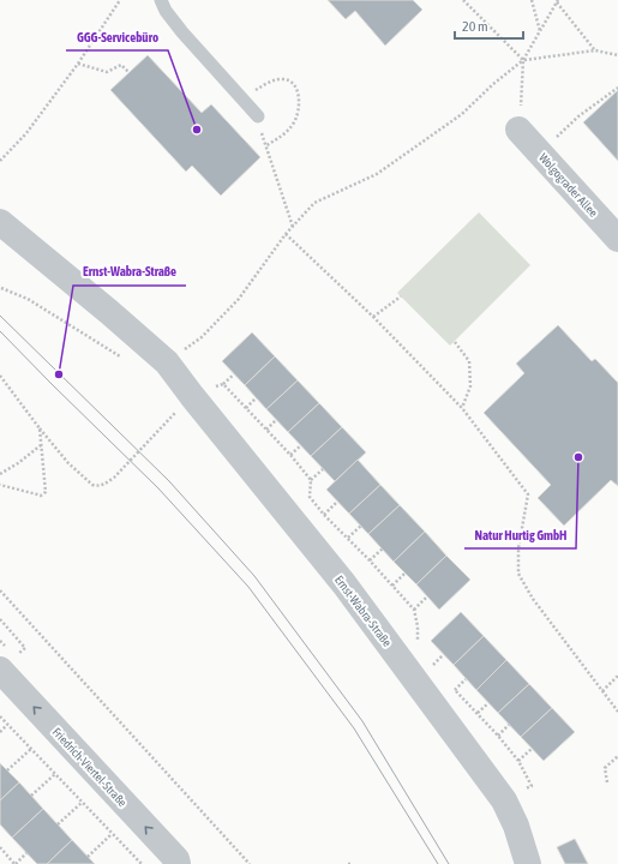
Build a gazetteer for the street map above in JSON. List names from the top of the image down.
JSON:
{
  "streets": {
    "street": ["Wolgograder Allee", "Ernst-Wabra-Straße", "Friedrich-Viertel-Straße"]
  },
  "one_way": ["Friedrich-Viertel-Straße"],
  "places": ["GGG-Servicebüro", "Ernst-Wabra-Straße", "Natur Hurtig GmbH"],
  "scale_bar": "20 m"
}
